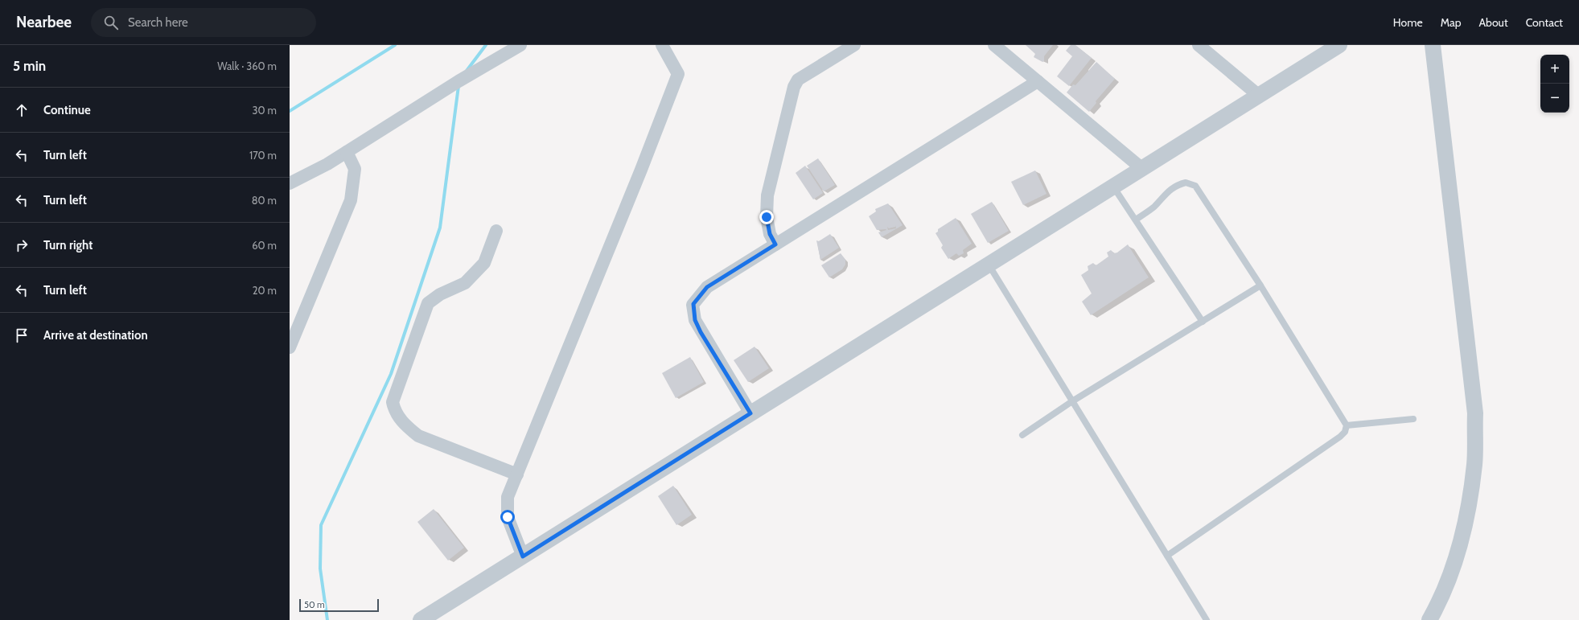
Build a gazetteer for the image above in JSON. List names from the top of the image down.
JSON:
{
  "scale_bar": "50 m",
  "page": {
    "header": "Nearbee",
    "search": "Search here",
    "nav": [
      "Home",
      "Map",
      "About",
      "Contact"
    ],
    "heading": ["5 min", "Walk · 360 m"],
    "map_buttons": ["+", "−"],
    "list": [
      ["Continue", "30 m"],
      ["Turn left", "170 m"],
      ["Turn left", "80 m"],
      ["Turn right", "60 m"],
      ["Turn left", "20 m"],
      "Arrive at destination"
    ],
    "scale": "50 m"
  }
}
